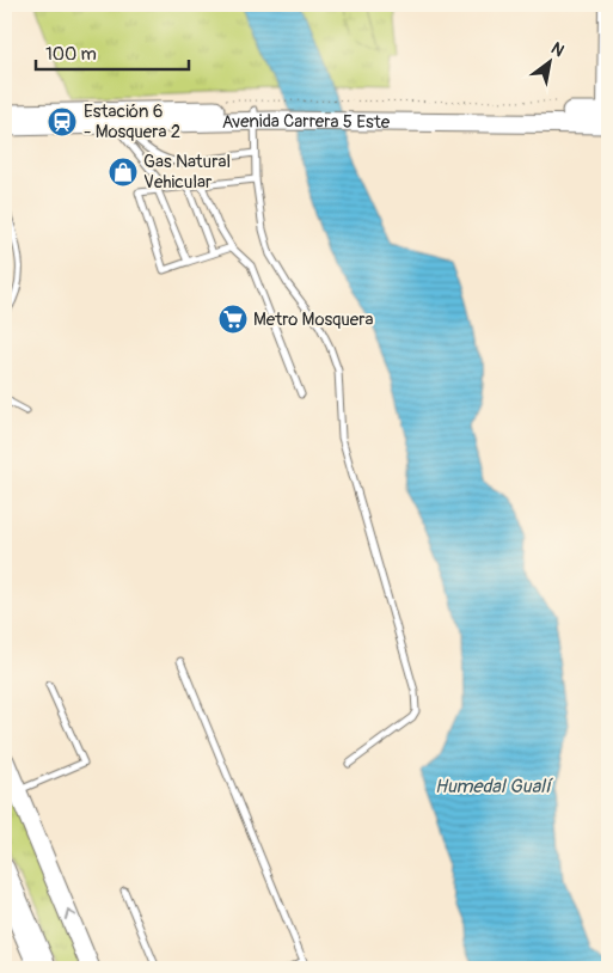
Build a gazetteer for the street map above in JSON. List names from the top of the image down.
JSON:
{
  "streets": {
    "main road": ["Avenida Carrera 5 Este"]
  },
  "water": ["Humedal Gualí"],
  "places": {
    "station": ["Estación 6 - Mosquera 2"],
    "shop": ["Gas Natural Vehicular"],
    "supermarket": ["Metro Mosquera"]
  },
  "scale_bar": "100 m",
  "north": "top right"
}
